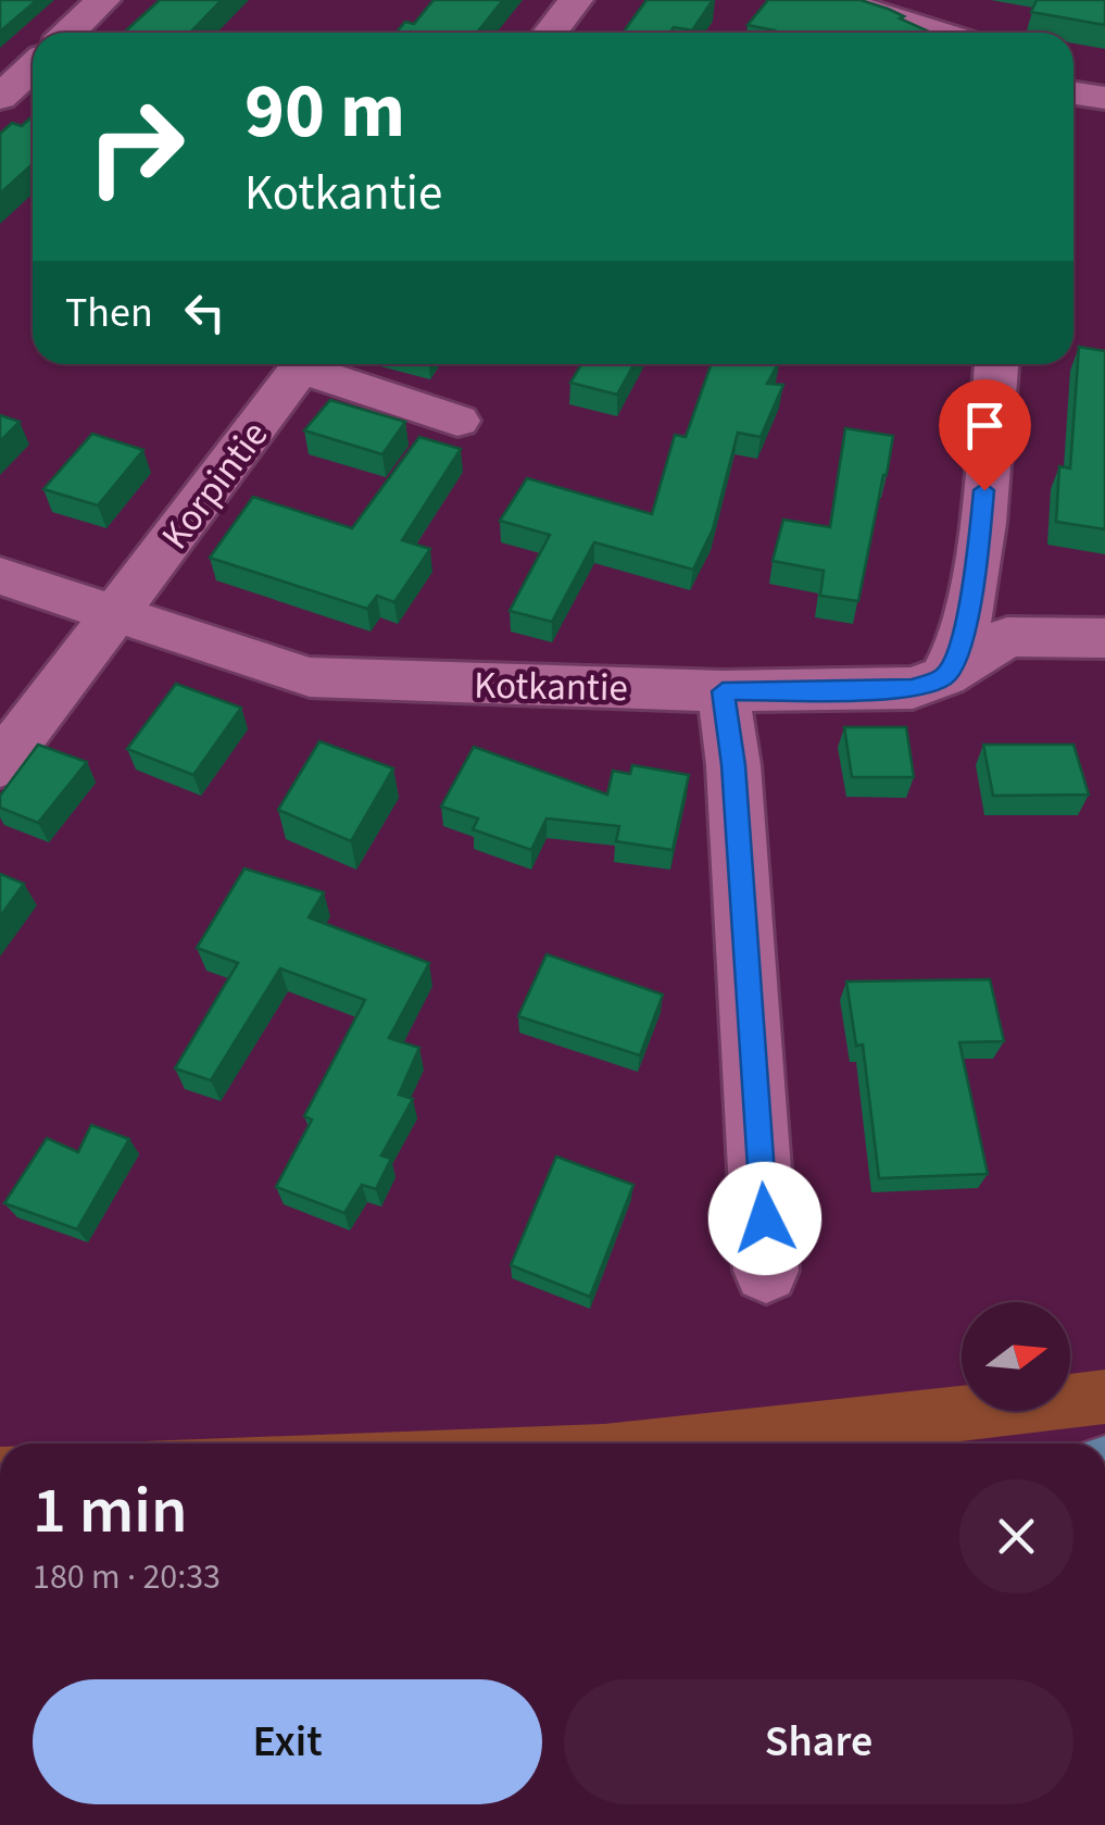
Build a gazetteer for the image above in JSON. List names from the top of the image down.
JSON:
{
  "streets": {
    "street": ["Korpintie", "Kotkantie"]
  },
  "crossings": [
    ["Korpintie", "Kotkantie"]
  ],
  "north": "right",
  "page": {
    "turn": ["90 m", "Kotkantie"],
    "then": "Then",
    "heading": ["1 min", "180 m · 20:33"],
    "buttons": ["Exit", "Share"]
  }
}
